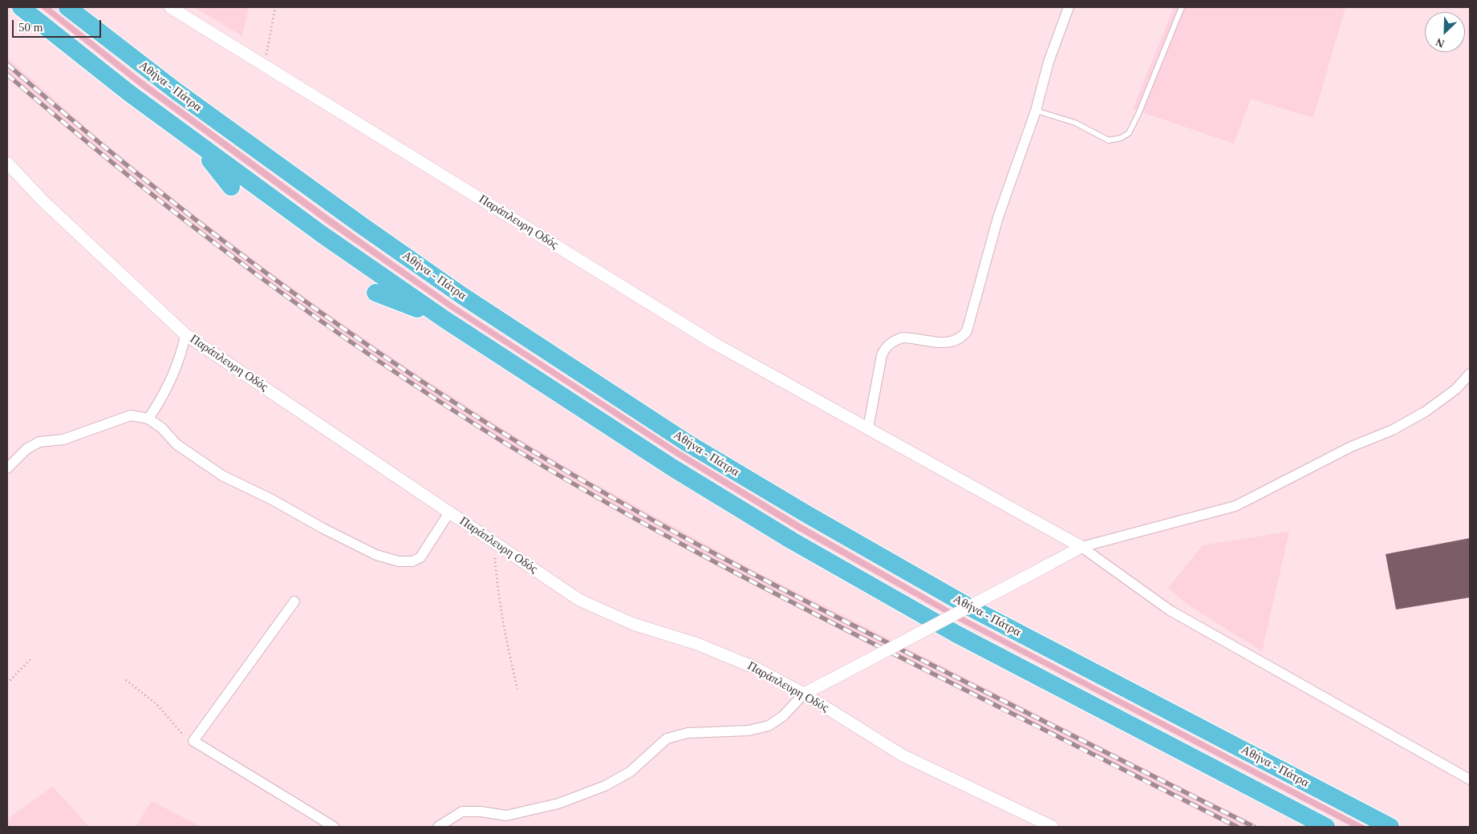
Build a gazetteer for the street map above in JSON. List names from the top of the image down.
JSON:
{
  "streets": {
    "highway": ["Αθήνα - Πάτρα"],
    "street": ["Παράπλευρη Οδός"]
  },
  "scale_bar": "50 m",
  "north": "bottom left"
}
